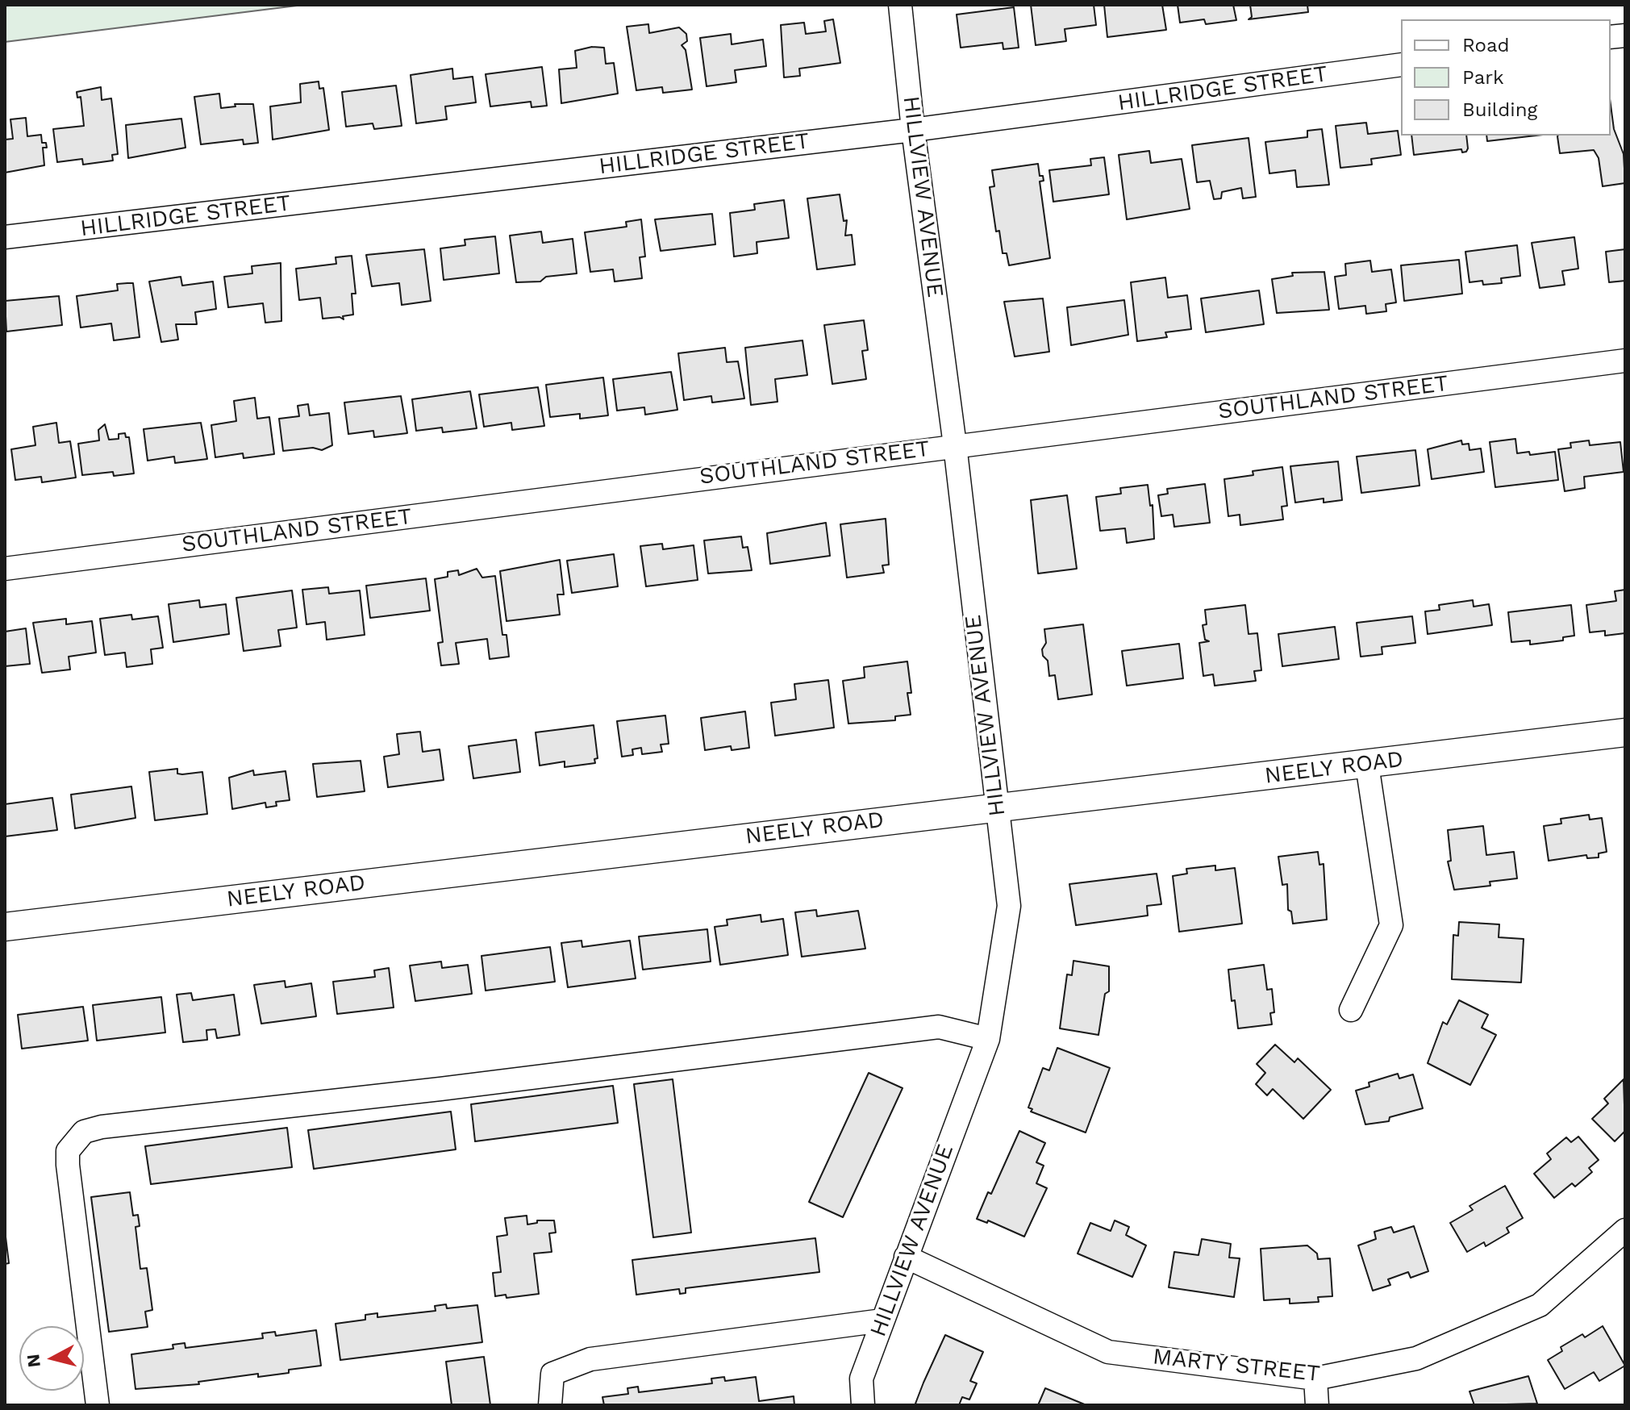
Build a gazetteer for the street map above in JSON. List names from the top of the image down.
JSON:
{
  "streets": {
    "street": [
      "HILLRIDGE STREET",
      "HILLVIEW AVENUE",
      "SOUTHLAND STREET",
      "NEELY ROAD",
      "MARTY STREET"
    ]
  },
  "crossings": [
    ["HILLRIDGE STREET", "HILLVIEW AVENUE"],
    ["HILLVIEW AVENUE", "SOUTHLAND STREET"],
    ["HILLVIEW AVENUE", "NEELY ROAD"],
    ["HILLVIEW AVENUE", "MARTY STREET"]
  ],
  "legend": ["Road", "Park", "Building"],
  "north": "left"
}
